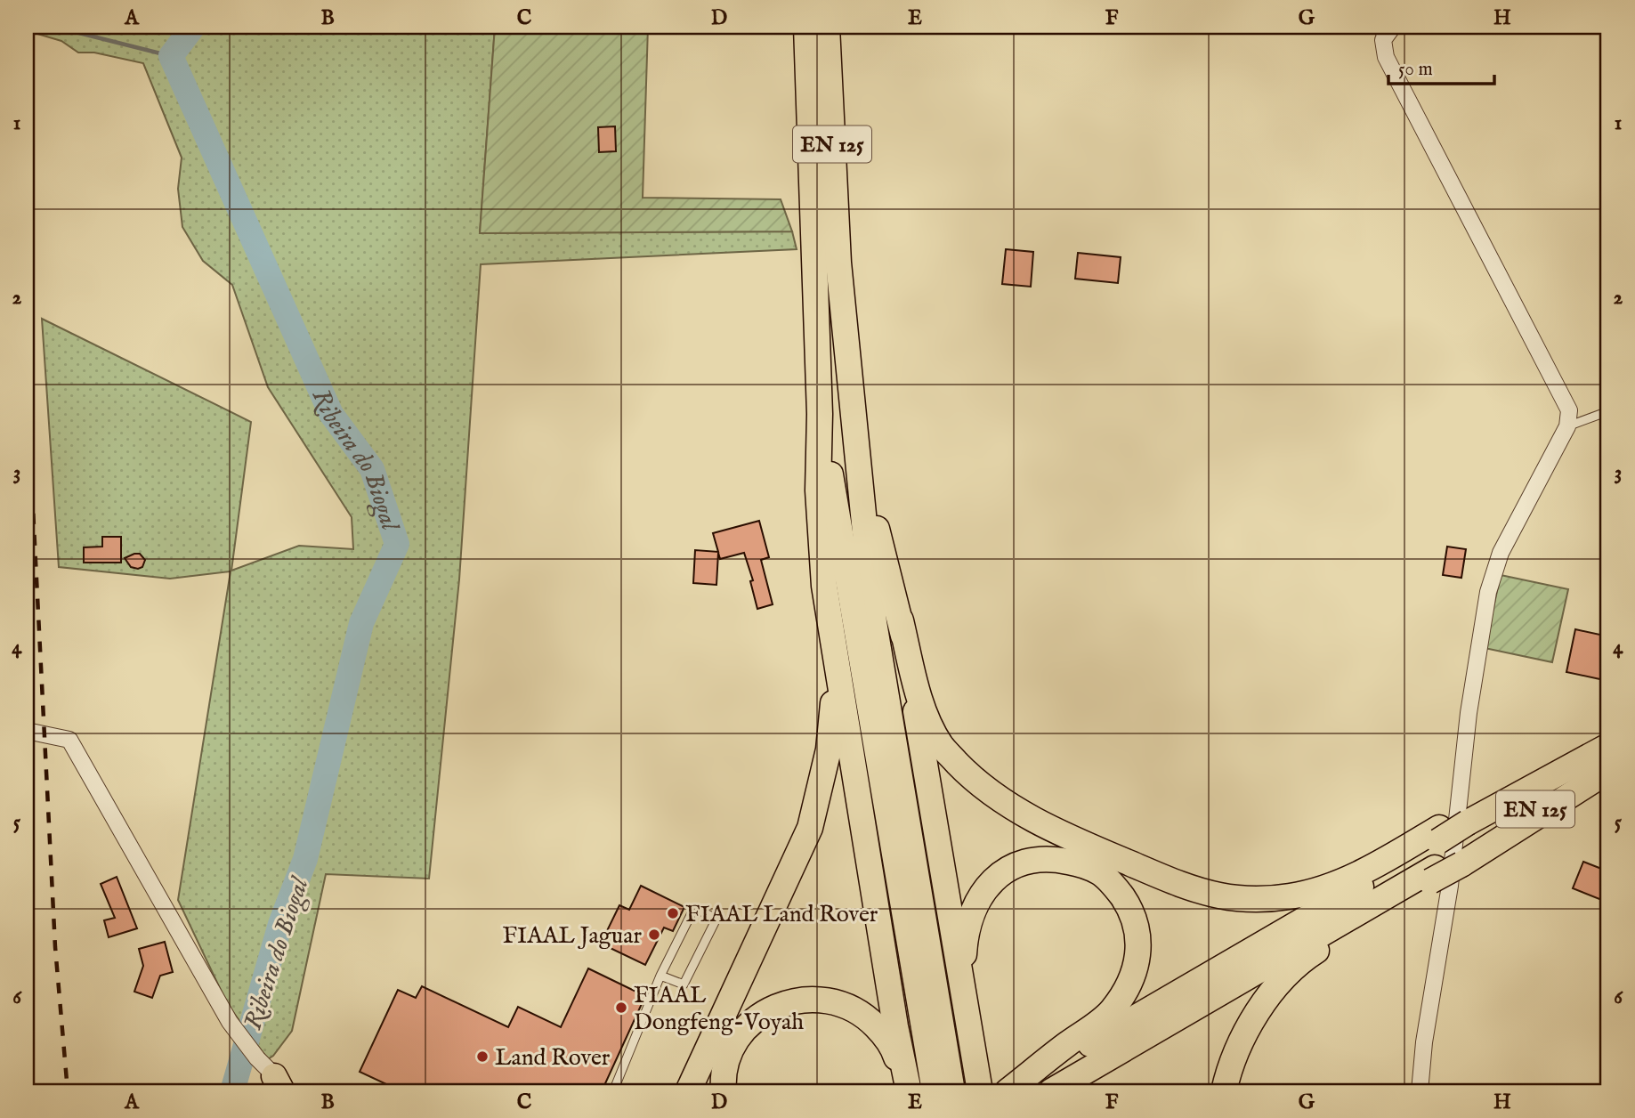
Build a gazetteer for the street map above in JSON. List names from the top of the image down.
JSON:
{
  "streets": {
    "main road": ["EN 125"]
  },
  "water": ["Ribeira do Biogal"],
  "places": [
    "FIAAL Land Rover",
    "FIAAL Jaguar",
    "FIAAL Dongfeng-Voyah",
    "Land Rover"
  ],
  "scale_bar": "50 m",
  "grid": {
    "columns": [
      "A",
      "B",
      "C",
      "D",
      "E",
      "F",
      "G",
      "H"
    ],
    "rows": [
      "1",
      "2",
      "3",
      "4",
      "5",
      "6"
    ]
  }
}
